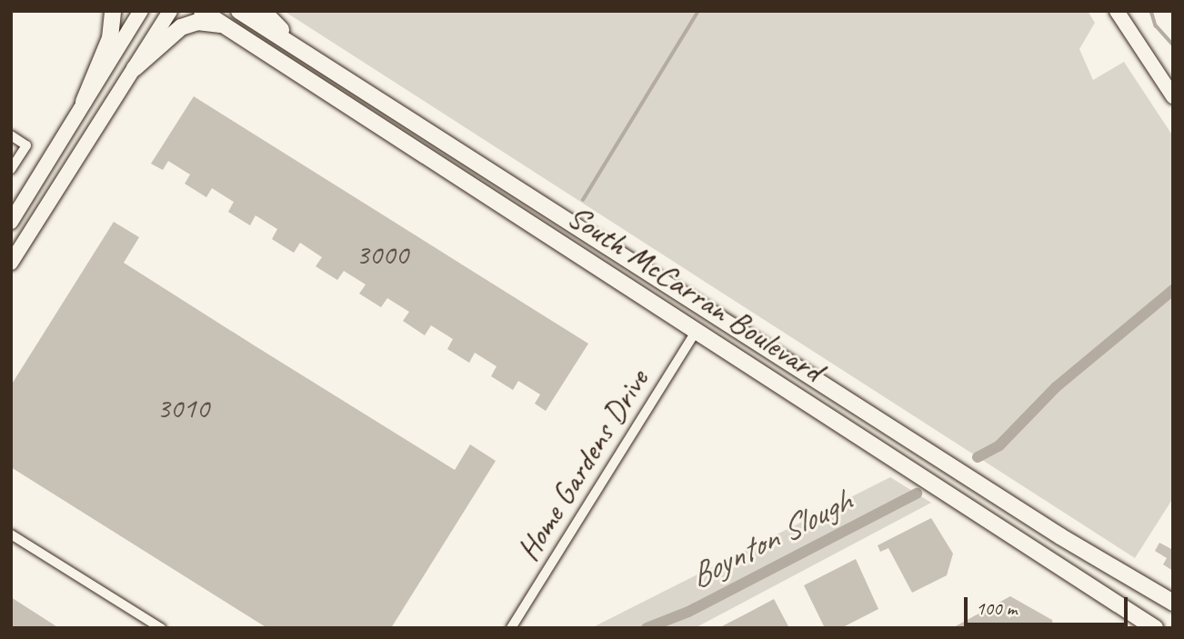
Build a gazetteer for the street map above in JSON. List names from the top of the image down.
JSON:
{
  "streets": {
    "main road": ["South McCarran Boulevard"],
    "street": ["Home Gardens Drive"]
  },
  "crossings": [
    ["South McCarran Boulevard", "Home Gardens Drive"]
  ],
  "water": ["Boynton Slough"],
  "house_numbers": ["3000", "3010"],
  "scale_bar": "100 m"
}
